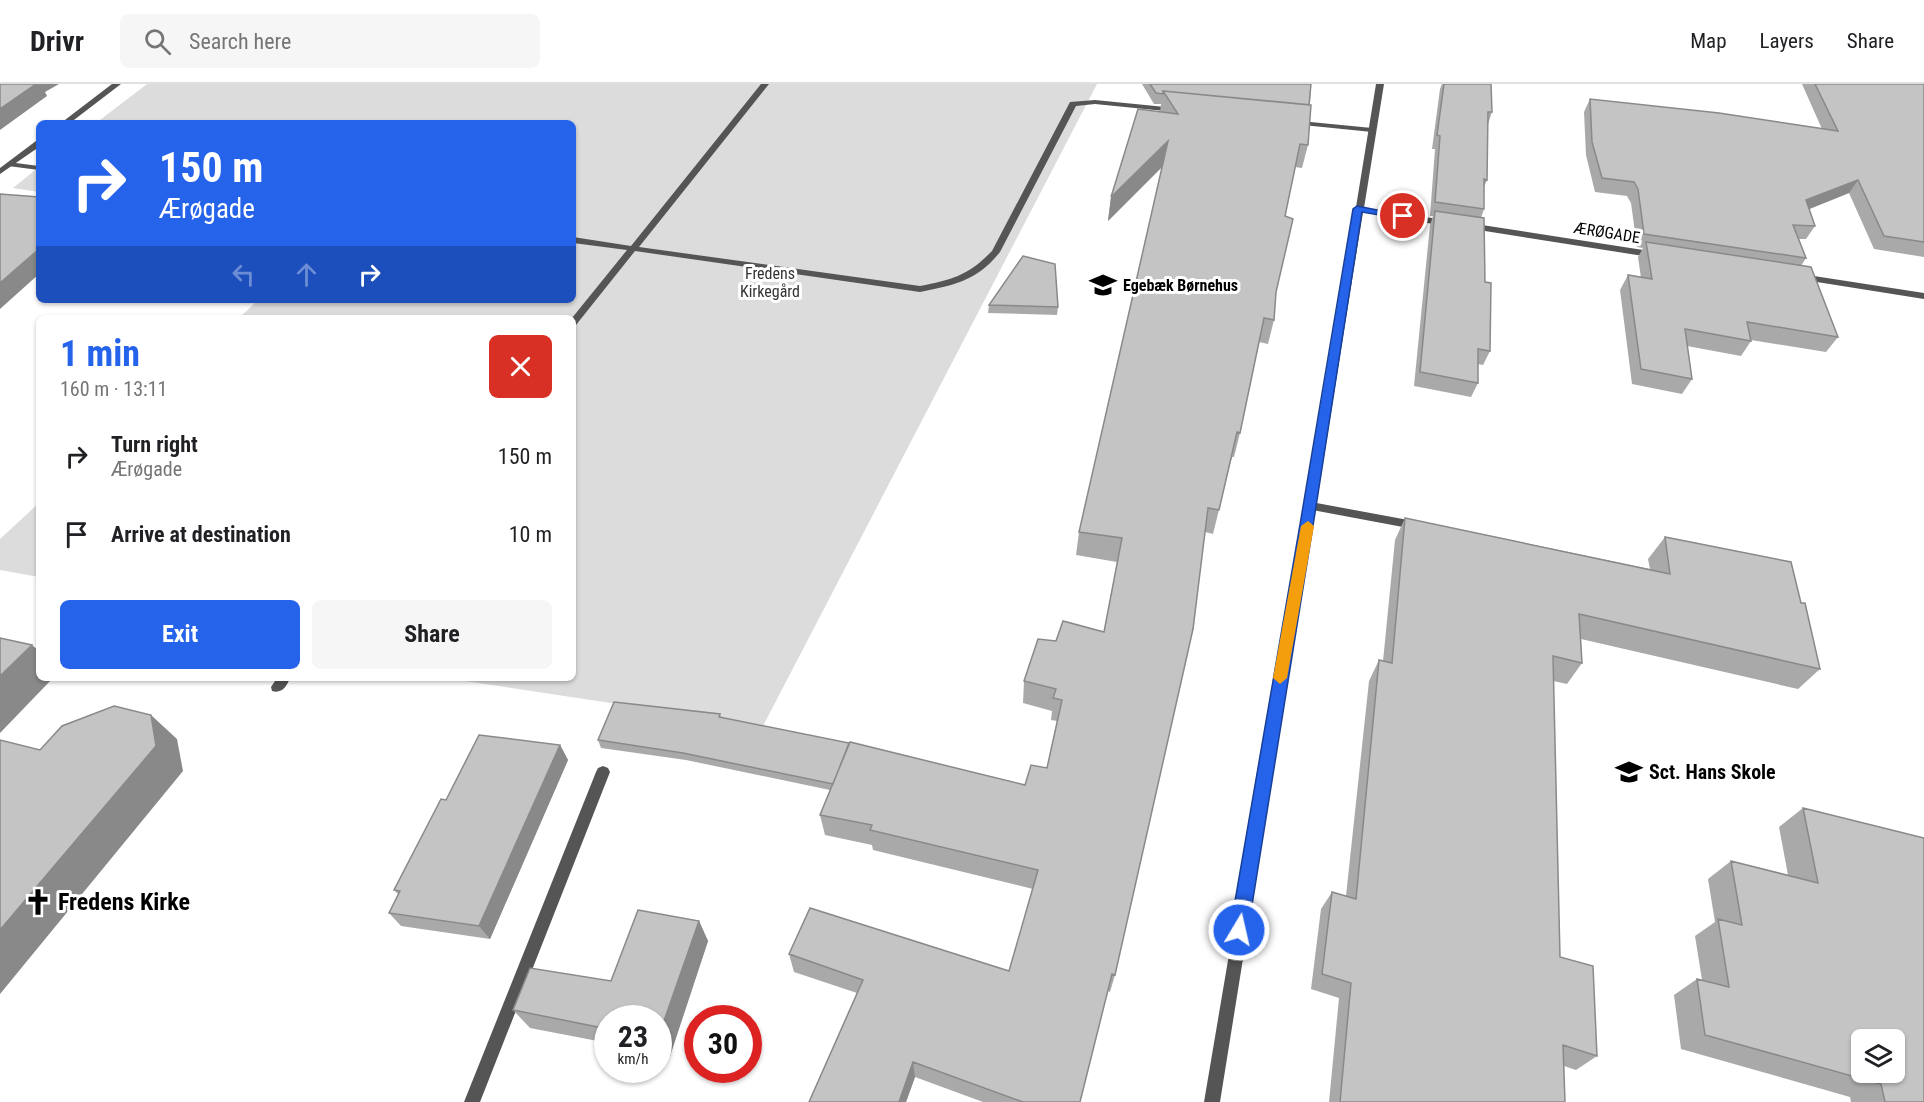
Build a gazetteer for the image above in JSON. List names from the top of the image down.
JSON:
{
  "streets": {
    "street": ["ÆRØGADE"]
  },
  "parks": ["Fredens Kirkegård"],
  "places": {
    "school or university": ["Egebæk Børnehus", "Sct. Hans Skole"],
    "church": ["Fredens Kirke"]
  },
  "page": {
    "header": "Drivr",
    "search": "Search here",
    "nav": ["Map", "Layers", "Share"],
    "turn": ["150 m", "Ærøgade"],
    "heading": ["1 min", "160 m · 13:11"],
    "list": [
      {
        "name": "Turn right",
        "note": "Ærøgade",
        "value": "150 m"
      },
      {
        "name": "Arrive at destination",
        "value": "10 m"
      }
    ],
    "buttons": ["Exit", "Share"],
    "speed": "23 km/h",
    "limit": "30"
  }
}
